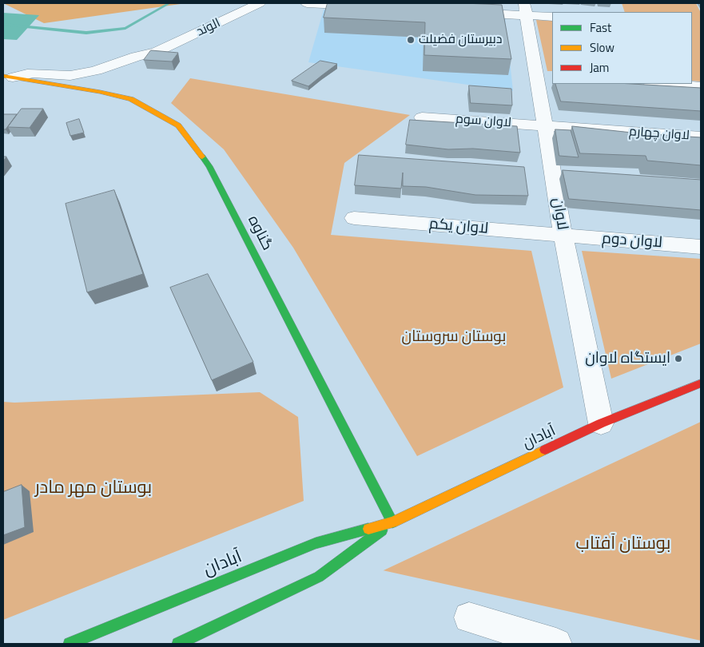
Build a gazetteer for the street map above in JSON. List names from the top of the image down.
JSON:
{
  "streets": {
    "main road": ["گناوه", "آبادان"],
    "street": [
      "الوند",
      "لاوان سوم",
      "لاوان چهارم",
      "لاوان",
      "لاوان یکم",
      "لاوان دوم"
    ]
  },
  "crossings": [
    ["لاوان سوم", "لاوان چهارم"],
    ["لاوان سوم", "لاوان"],
    ["لاوان چهارم", "لاوان"],
    ["لاوان", "لاوان یکم"],
    ["لاوان", "لاوان دوم"],
    ["لاوان", "آبادان"],
    ["لاوان یکم", "لاوان دوم"],
    ["گناوه", "آبادان"]
  ],
  "parks": ["بوستان سروستان", "بوستان مهر مادر", "بوستان آفتاب"],
  "places": ["دبیرستان فضیلت", "ایستگاه لاوان"],
  "legend": ["Fast", "Slow", "Jam"]
}
